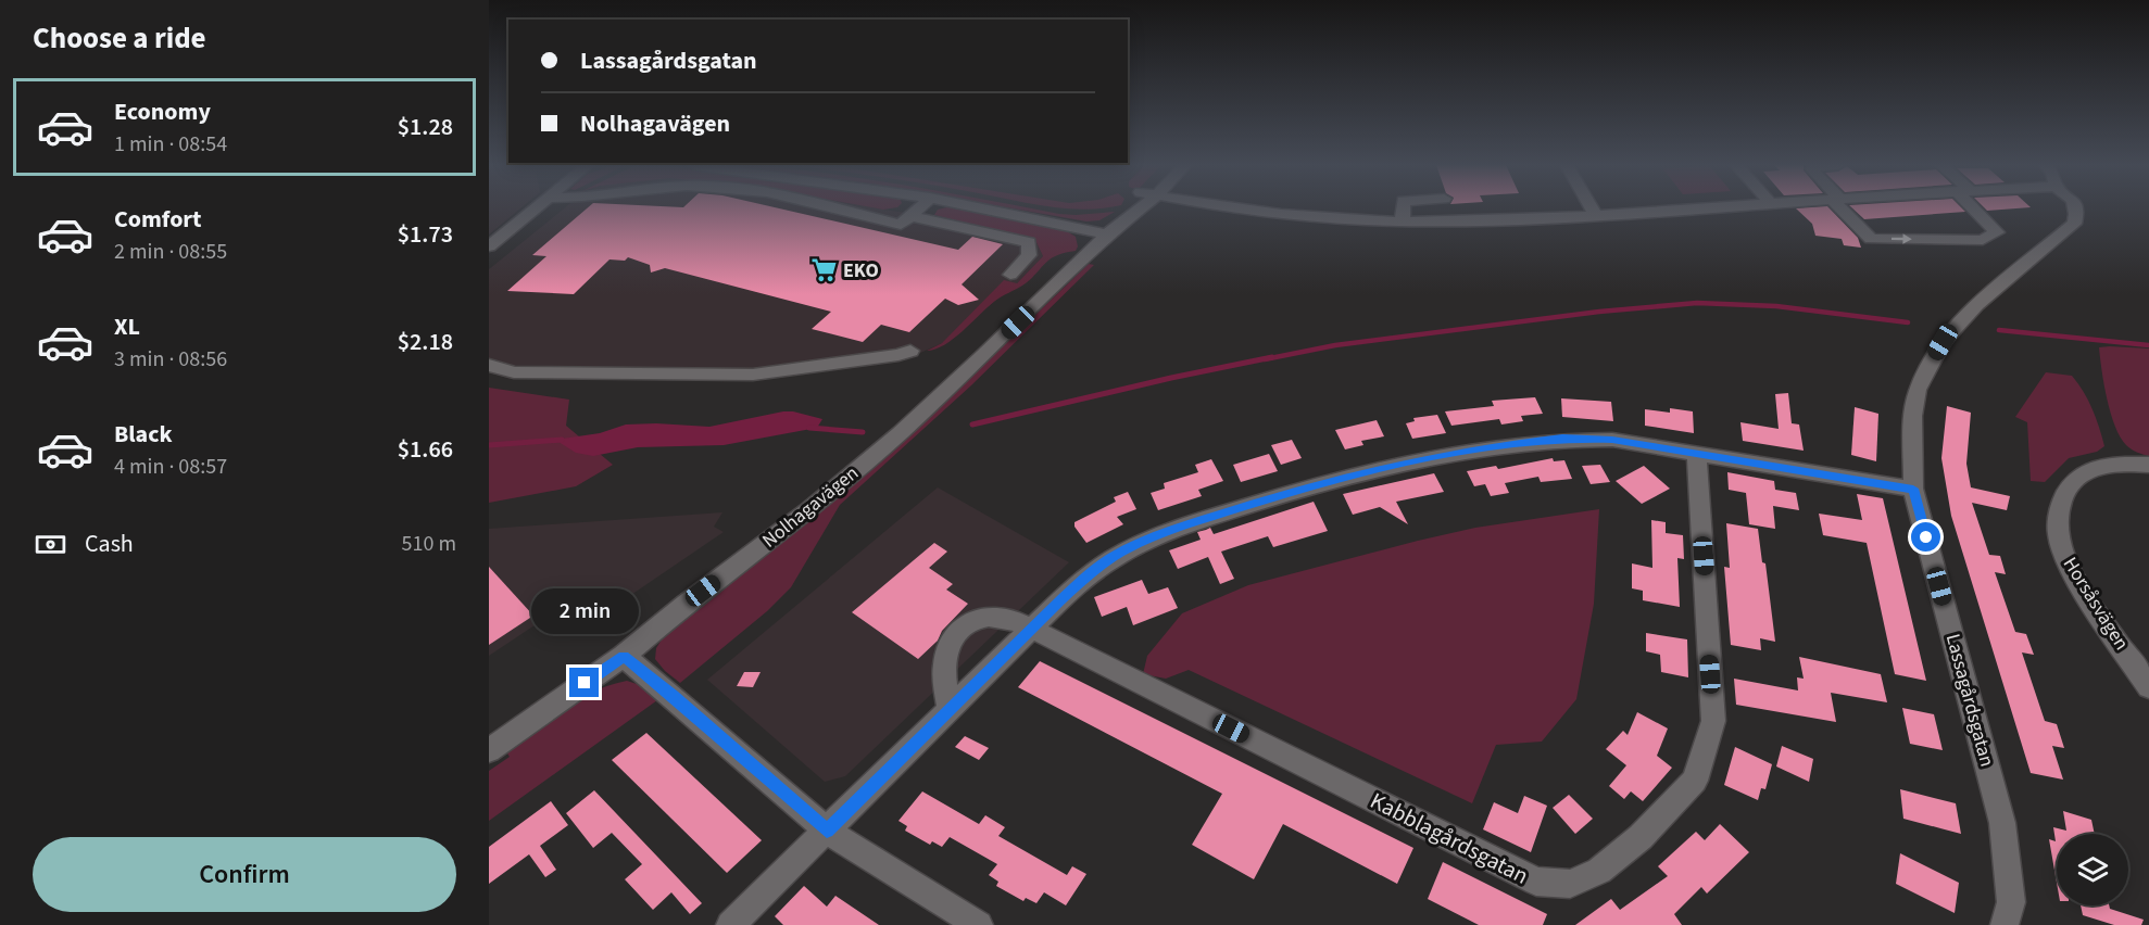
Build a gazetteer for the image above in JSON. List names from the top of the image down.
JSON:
{
  "streets": {
    "street": [
      "Nolhagavägen",
      "Horsåsvägen",
      "Lassagårdsgatan",
      "Kabblagårdsgatan"
    ]
  },
  "places": {
    "supermarket": ["EKO"]
  },
  "page": {
    "heading": "Choose a ride",
    "banner": ["Lassagårdsgatan", "Nolhagavägen"],
    "list": [
      {
        "name": "Economy",
        "note": "1 min · 08:54",
        "value": "$1.28"
      },
      {
        "name": "Comfort",
        "note": "2 min · 08:55",
        "value": "$1.73"
      },
      {
        "name": "XL",
        "note": "3 min · 08:56",
        "value": "$2.18"
      },
      {
        "name": "Black",
        "note": "4 min · 08:57",
        "value": "$1.66"
      }
    ],
    "pay": ["Cash", "510 m"],
    "bubble": "2 min",
    "buttons": "Confirm"
  }
}
